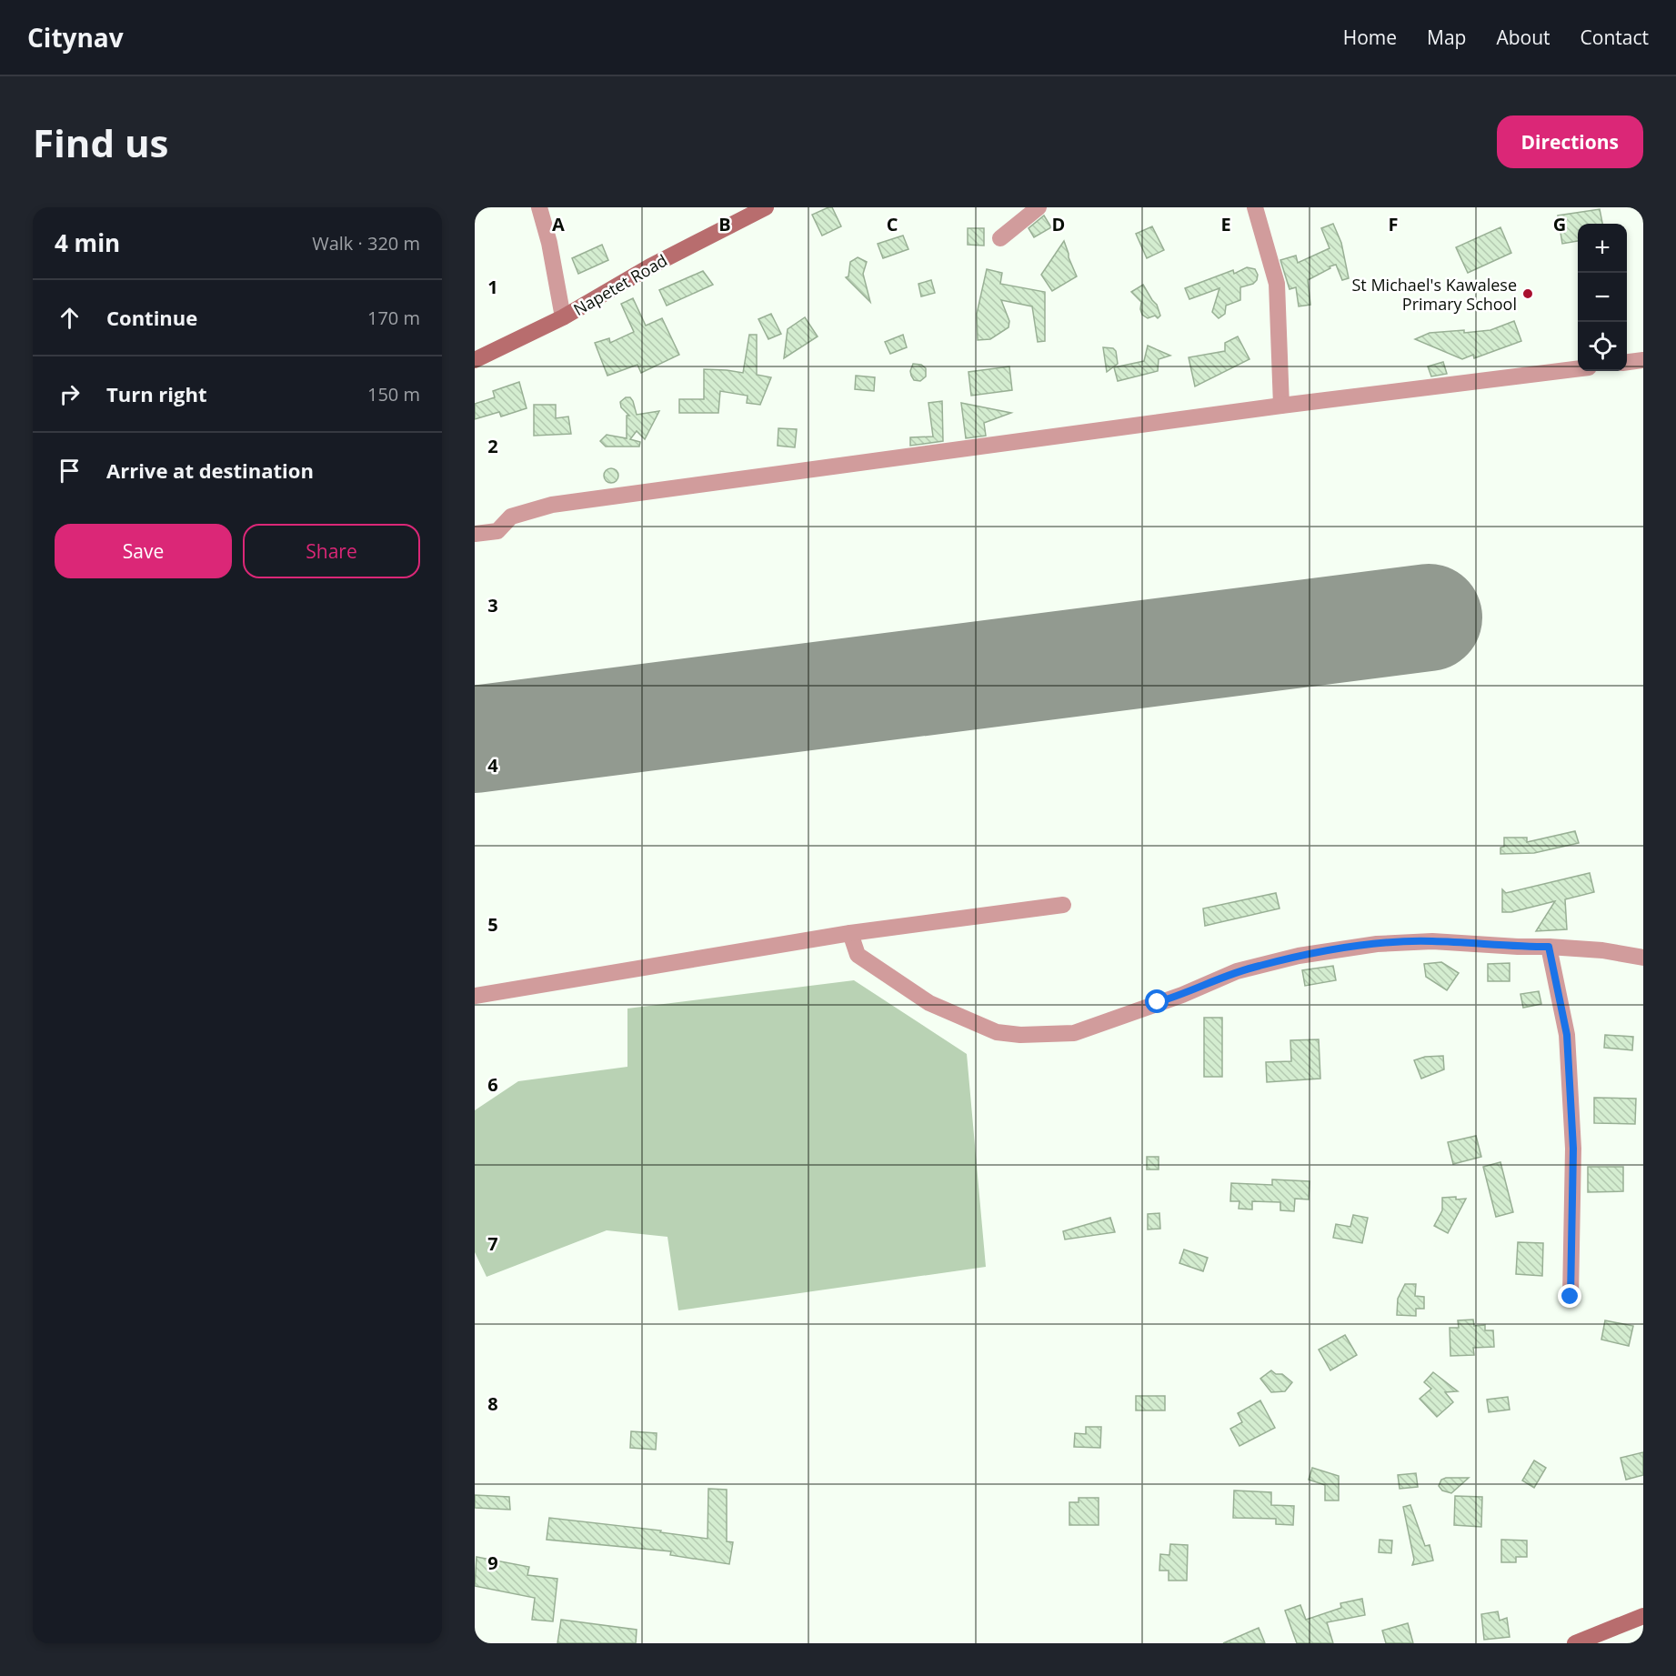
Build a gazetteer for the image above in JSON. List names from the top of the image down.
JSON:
{
  "streets": {
    "main road": ["Napetet Road"]
  },
  "places": ["St Michael's Kawalese Primary School"],
  "page": {
    "header": "Citynav",
    "nav": [
      "Home",
      "Map",
      "About",
      "Contact"
    ],
    "buttons": [
      "Directions",
      ["Save", "Share"]
    ],
    "title": "Find us",
    "heading": ["4 min", "Walk · 320 m"],
    "map_buttons": ["+", "−"],
    "list": [
      ["Continue", "170 m"],
      ["Turn right", "150 m"],
      "Arrive at destination"
    ]
  },
  "grid": {
    "columns": [
      "A",
      "B",
      "C",
      "D",
      "E",
      "F",
      "G"
    ],
    "rows": [
      "1",
      "2",
      "3",
      "4",
      "5",
      "6",
      "7",
      "8",
      "9"
    ]
  }
}
